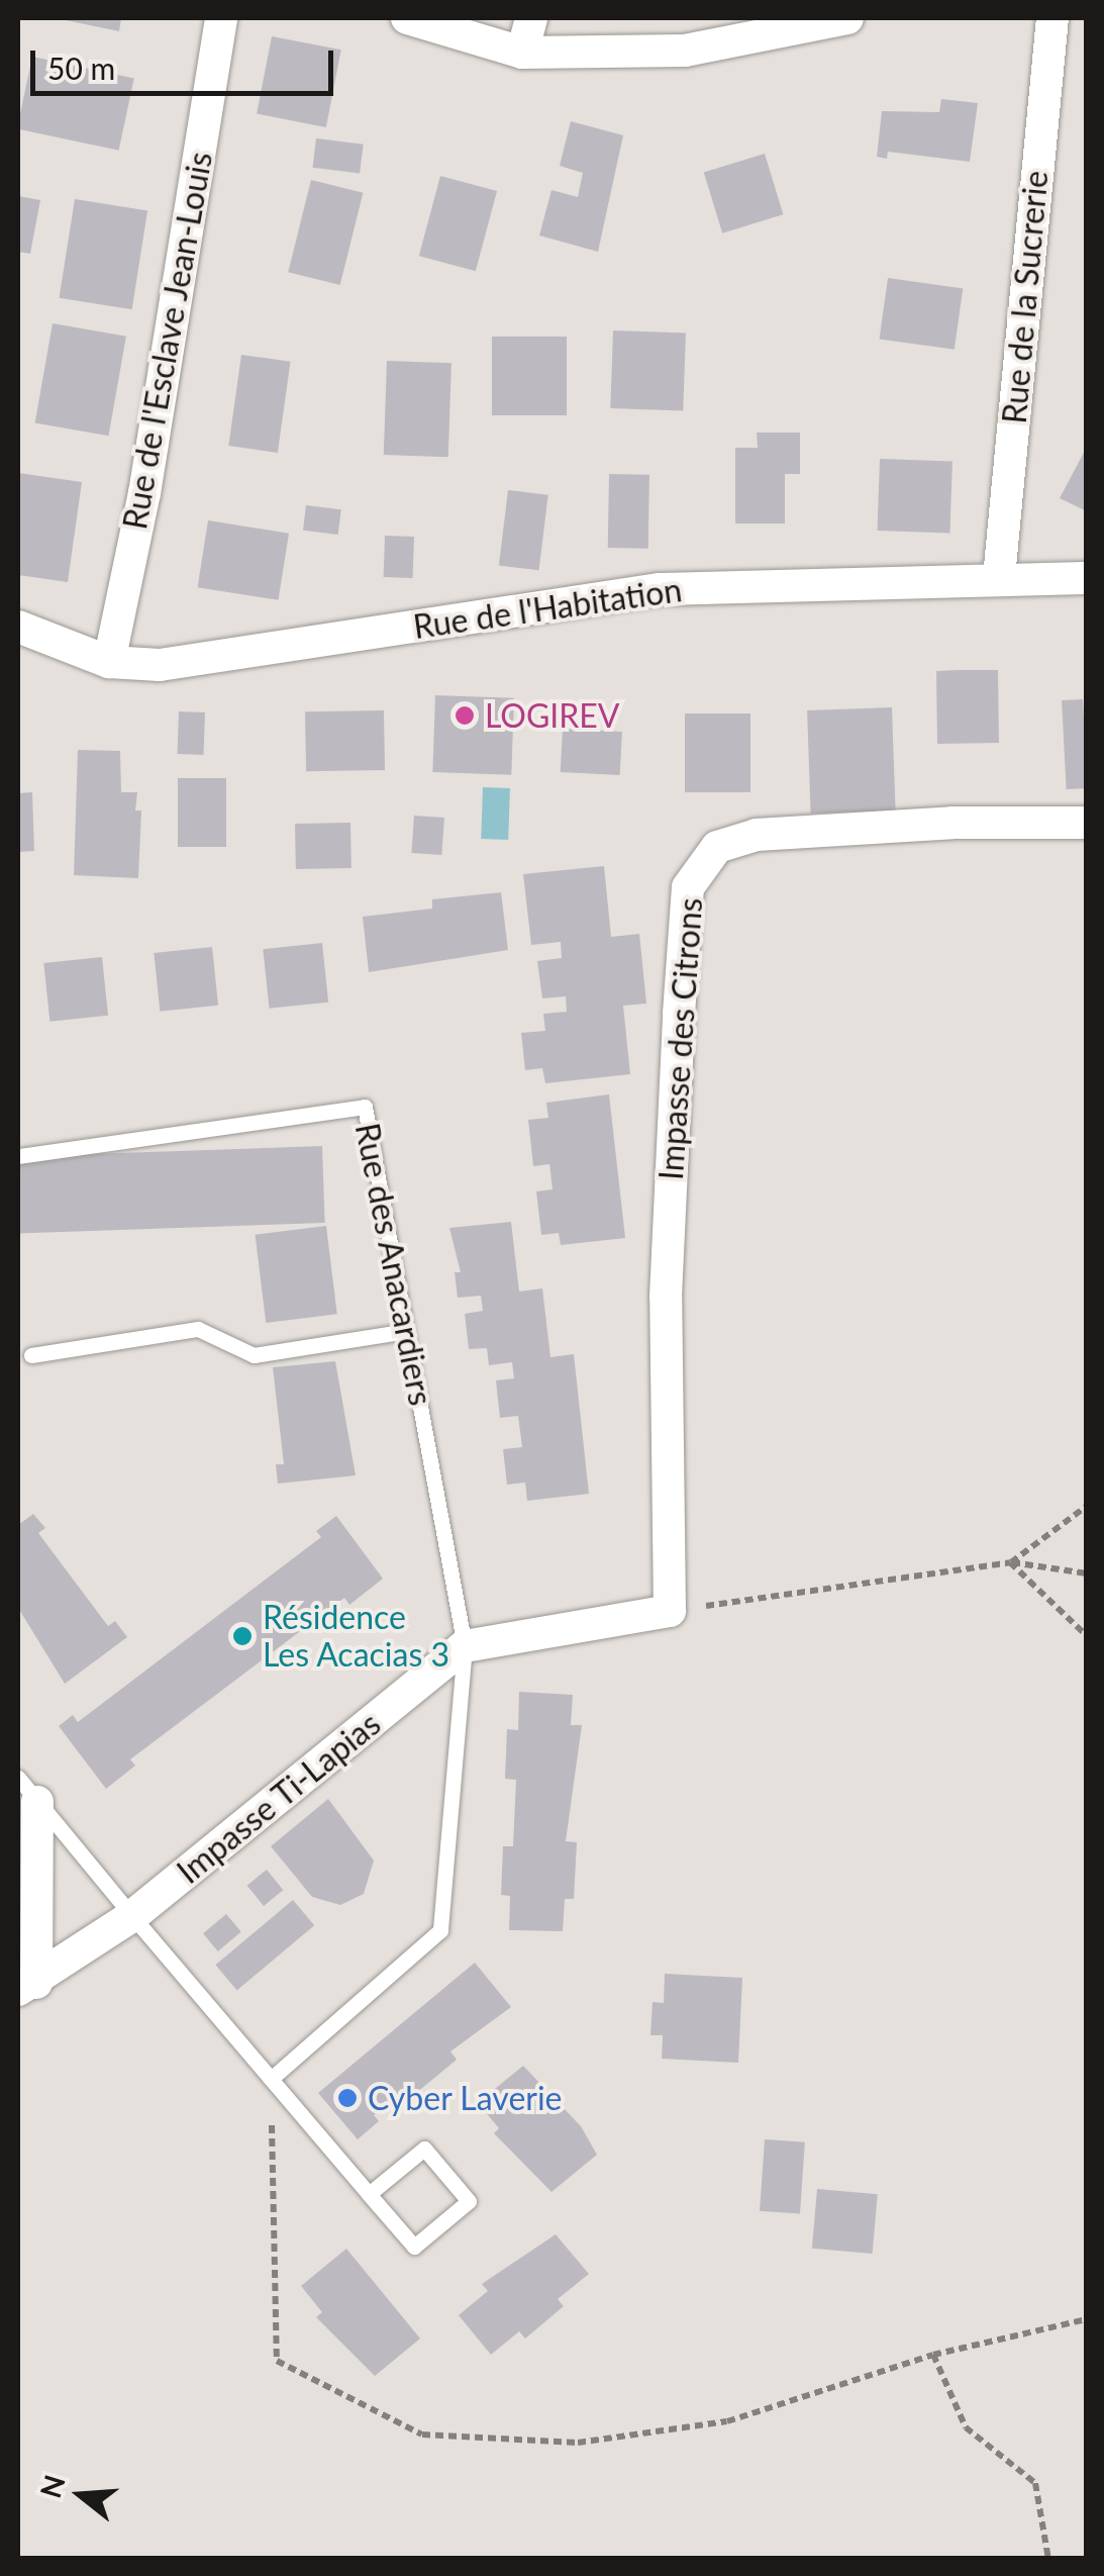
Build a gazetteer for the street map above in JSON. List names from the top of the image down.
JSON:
{
  "streets": {
    "street": [
      "Rue de la Sucrerie",
      "Rue de l'Esclave Jean-Louis",
      "Rue de l'Habitation",
      "Impasse des Citrons",
      "Impasse Ti-Lapias"
    ],
    "lane": ["Rue des Anacardiers"]
  },
  "crossings": [
    ["Rue de la Sucrerie", "Rue de l'Habitation"],
    ["Rue de l'Esclave Jean-Louis", "Rue de l'Habitation"],
    ["Impasse des Citrons", "Impasse Ti-Lapias"],
    ["Rue des Anacardiers", "Impasse Ti-Lapias"]
  ],
  "places": ["LOGIREV", "Résidence Les Acacias 3", "Cyber Laverie"],
  "scale_bar": "50 m",
  "north": "left"
}
